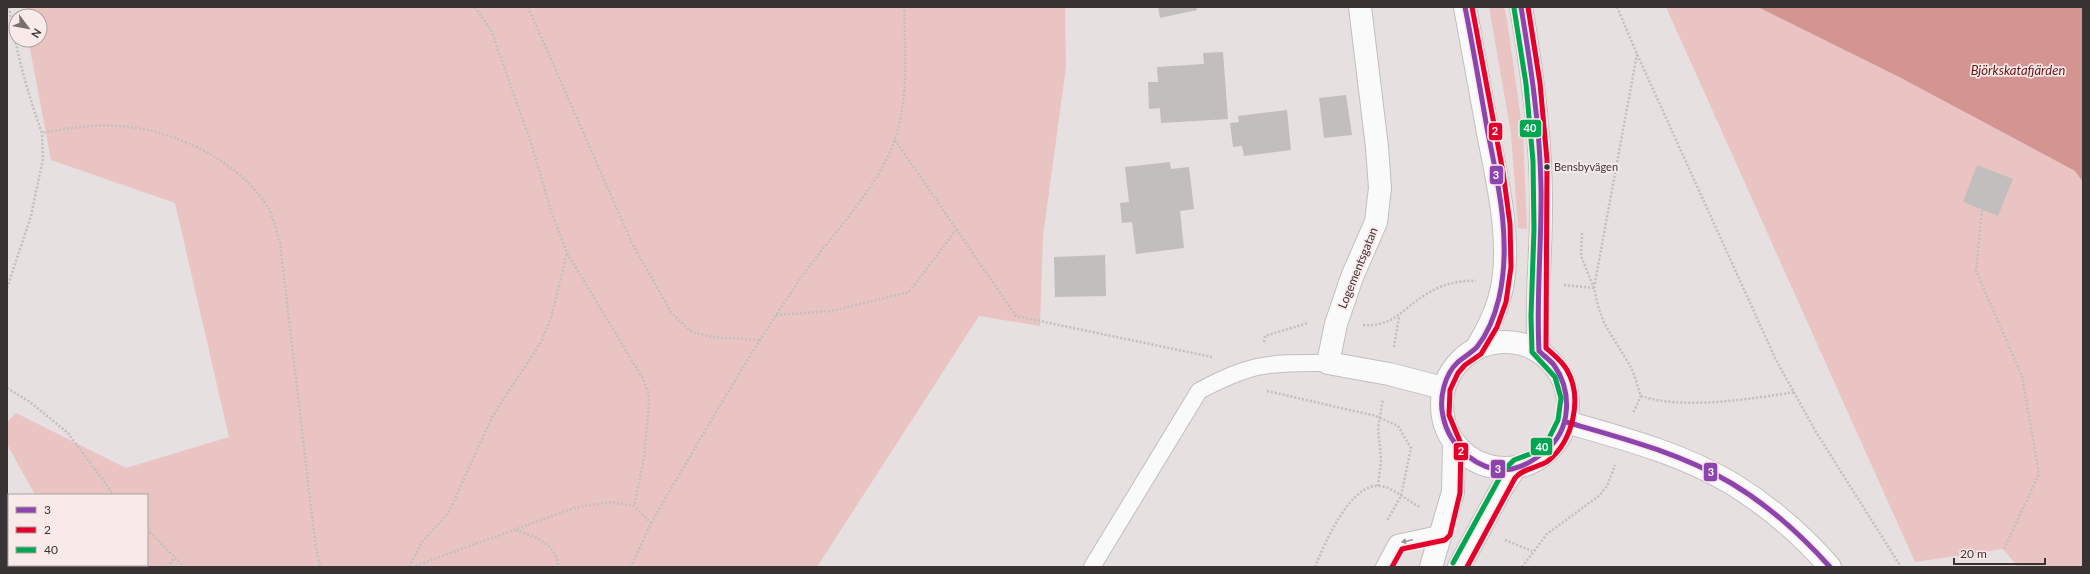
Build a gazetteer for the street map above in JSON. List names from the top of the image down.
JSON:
{
  "streets": {
    "main road": ["Logementsgatan"]
  },
  "water": ["Björkskatafjärden"],
  "places": ["Bensbyvägen"],
  "lines": ["transit line 3", "transit line 2", "transit line 40"],
  "legend": ["3", "2", "40"],
  "scale_bar": "20 m",
  "north": "bottom right"
}
